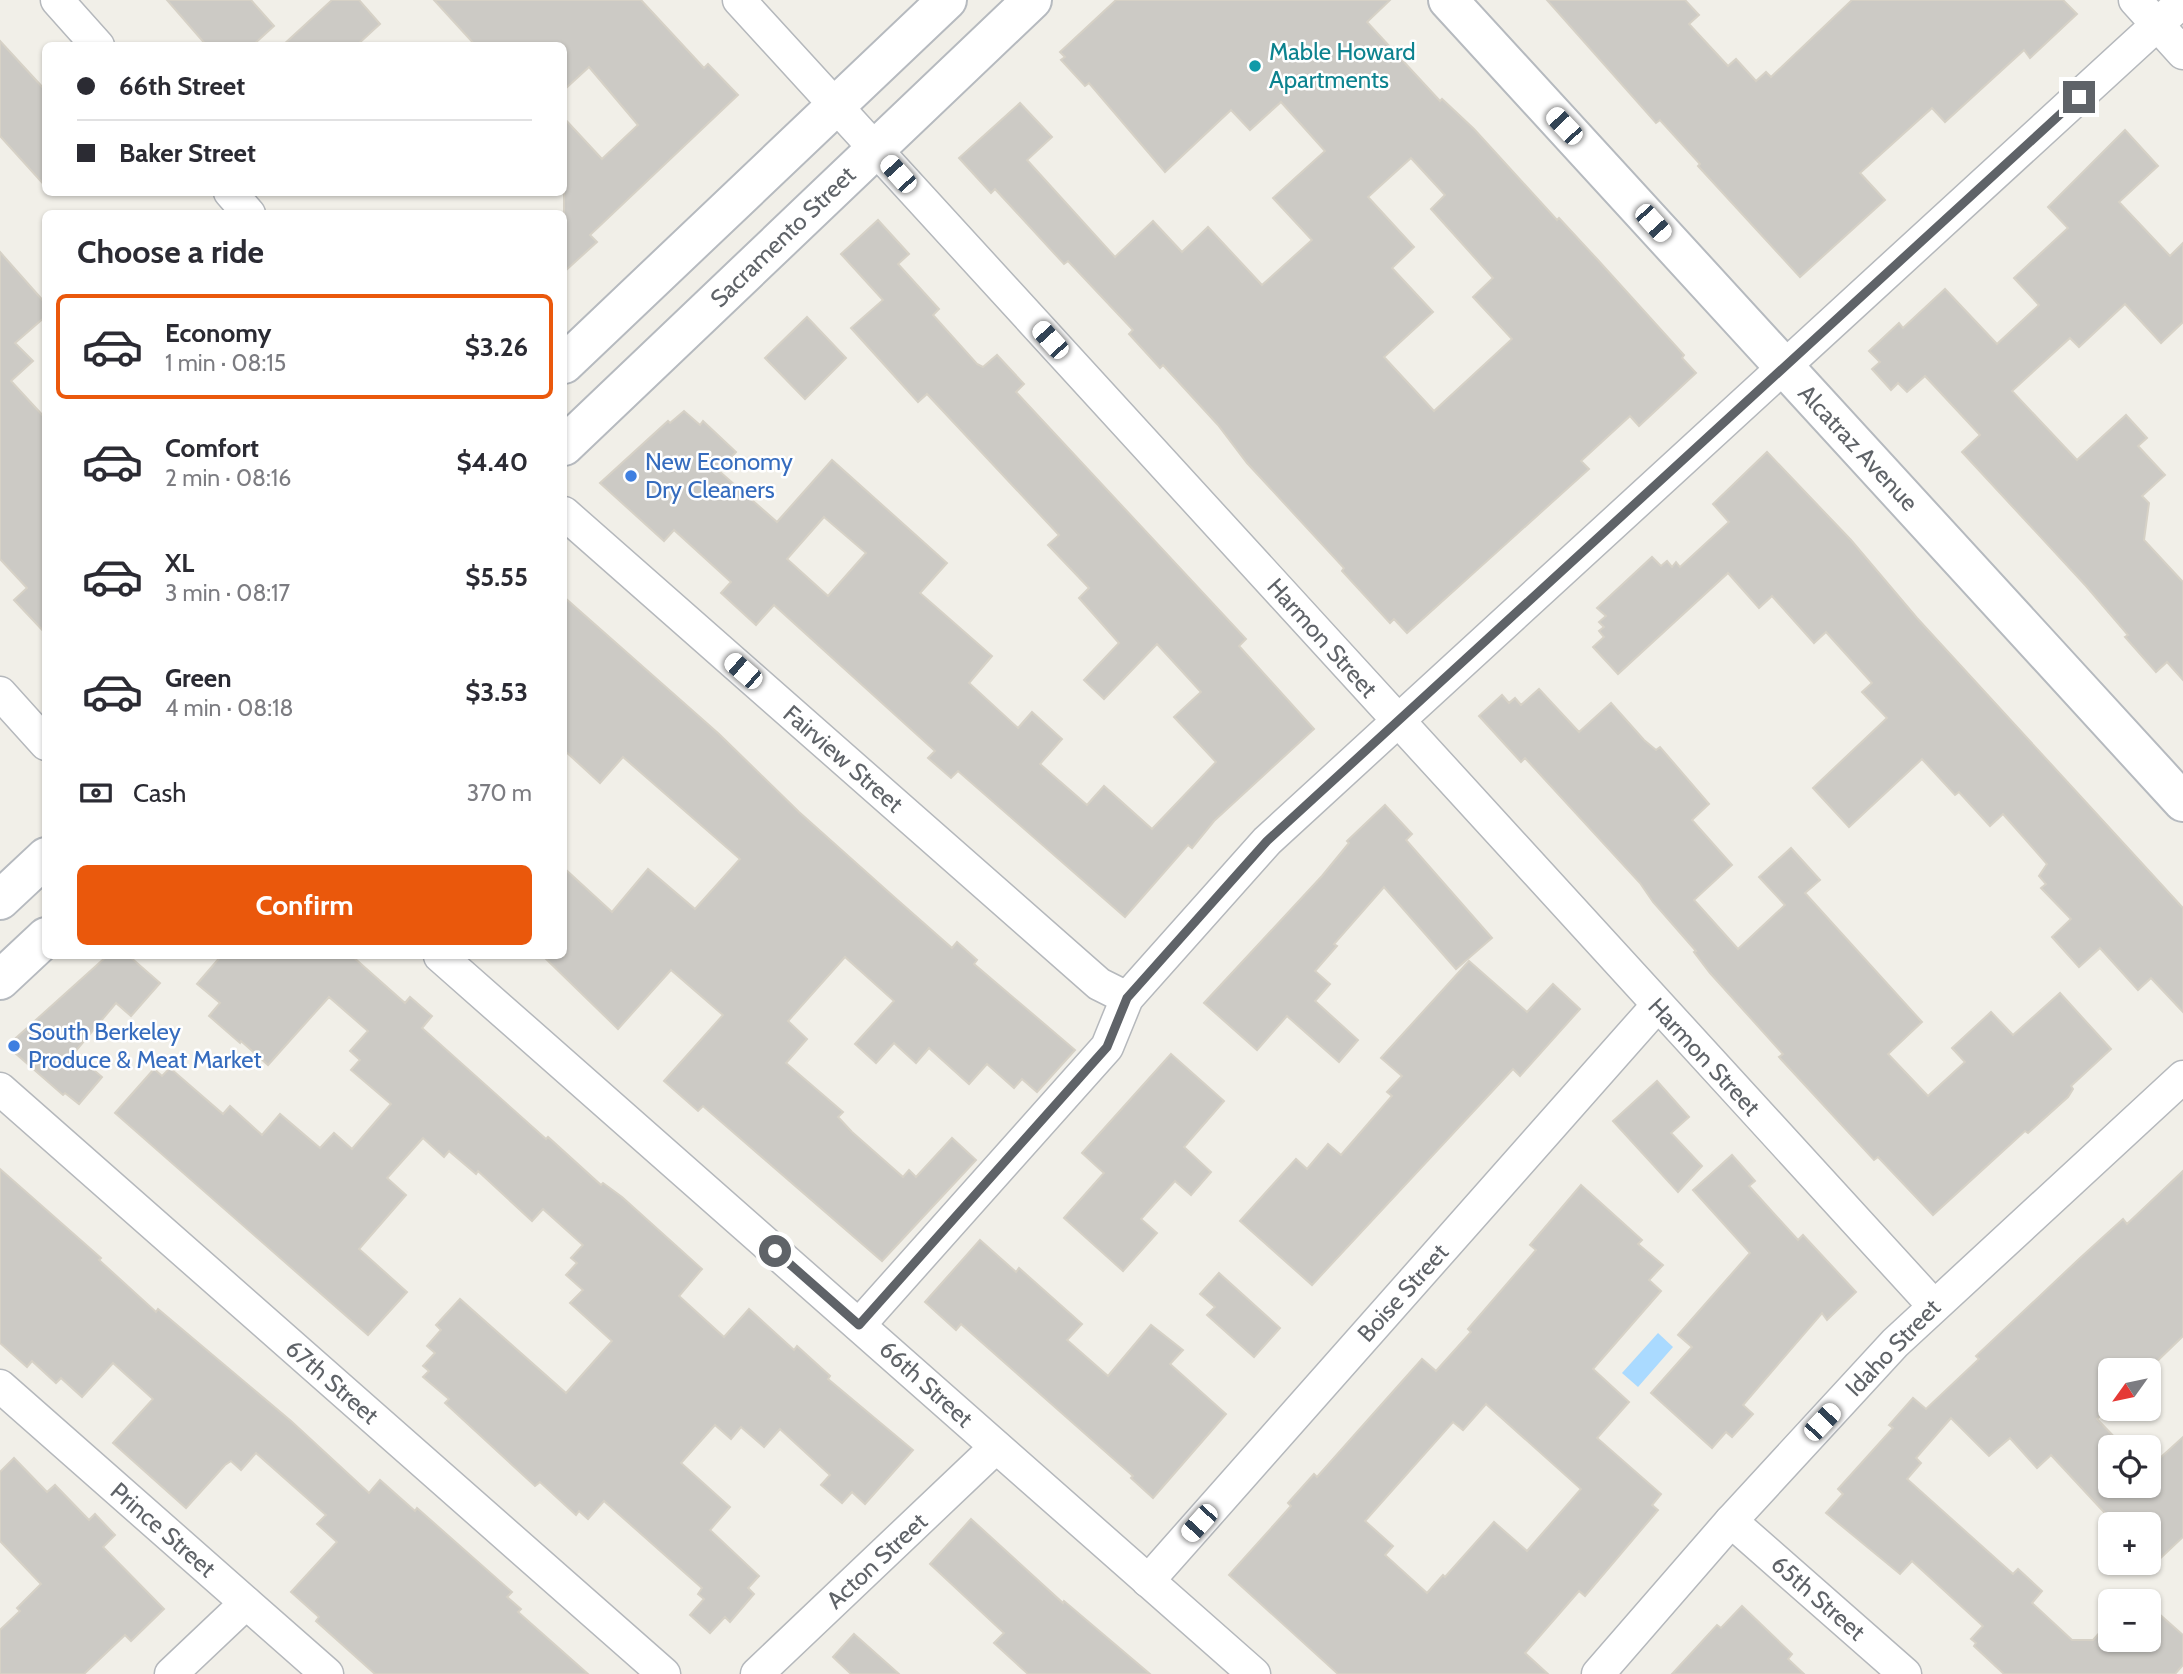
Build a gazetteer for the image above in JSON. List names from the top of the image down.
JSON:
{
  "streets": {
    "street": [
      "Sacramento Street",
      "Alcatraz Avenue",
      "Harmon Street",
      "Fairview Street",
      "Boise Street",
      "Idaho Street",
      "67th Street",
      "66th Street",
      "Prince Street",
      "Acton Street",
      "65th Street"
    ]
  },
  "crossings": [
    ["Sacramento Street", "Harmon Street"],
    ["Harmon Street", "Boise Street"],
    ["Harmon Street", "Idaho Street"],
    ["Boise Street", "66th Street"],
    ["Idaho Street", "65th Street"],
    ["66th Street", "Acton Street"]
  ],
  "places": ["Mable Howard Apartments", "New Economy Dry Cleaners", "South Berkeley Produce & Meat Market"],
  "north": "bottom left",
  "page": {
    "banner": ["66th Street", "Baker Street"],
    "heading": "Choose a ride",
    "list": [
      {
        "name": "Economy",
        "note": "1 min · 08:15",
        "value": "$3.26"
      },
      {
        "name": "Comfort",
        "note": "2 min · 08:16",
        "value": "$4.40"
      },
      {
        "name": "XL",
        "note": "3 min · 08:17",
        "value": "$5.55"
      },
      {
        "name": "Green",
        "note": "4 min · 08:18",
        "value": "$3.53"
      }
    ],
    "pay": ["Cash", "370 m"],
    "buttons": "Confirm",
    "map_buttons": ["+", "−"]
  }
}
